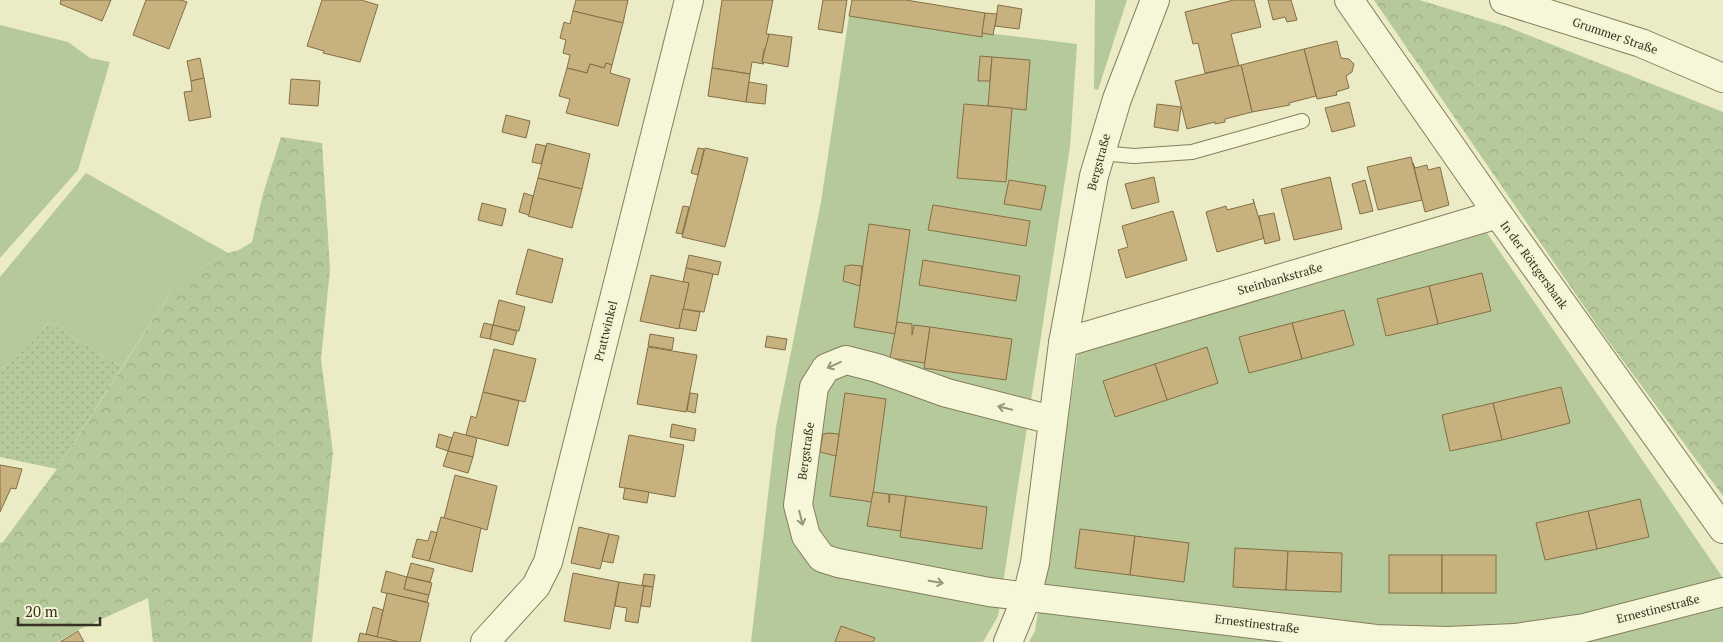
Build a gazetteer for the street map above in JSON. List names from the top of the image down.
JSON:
{
  "streets": {
    "street": [
      "Grummer Straße",
      "Bergstraße",
      "In der Röttgersbank",
      "Steinbankstraße",
      "Prattwinkel",
      "Ernestinestraße"
    ]
  },
  "crossings": [
    ["Bergstraße", "Steinbankstraße"],
    ["Bergstraße", "Ernestinestraße"],
    ["In der Röttgersbank", "Steinbankstraße"]
  ],
  "scale_bar": "20 m"
}
